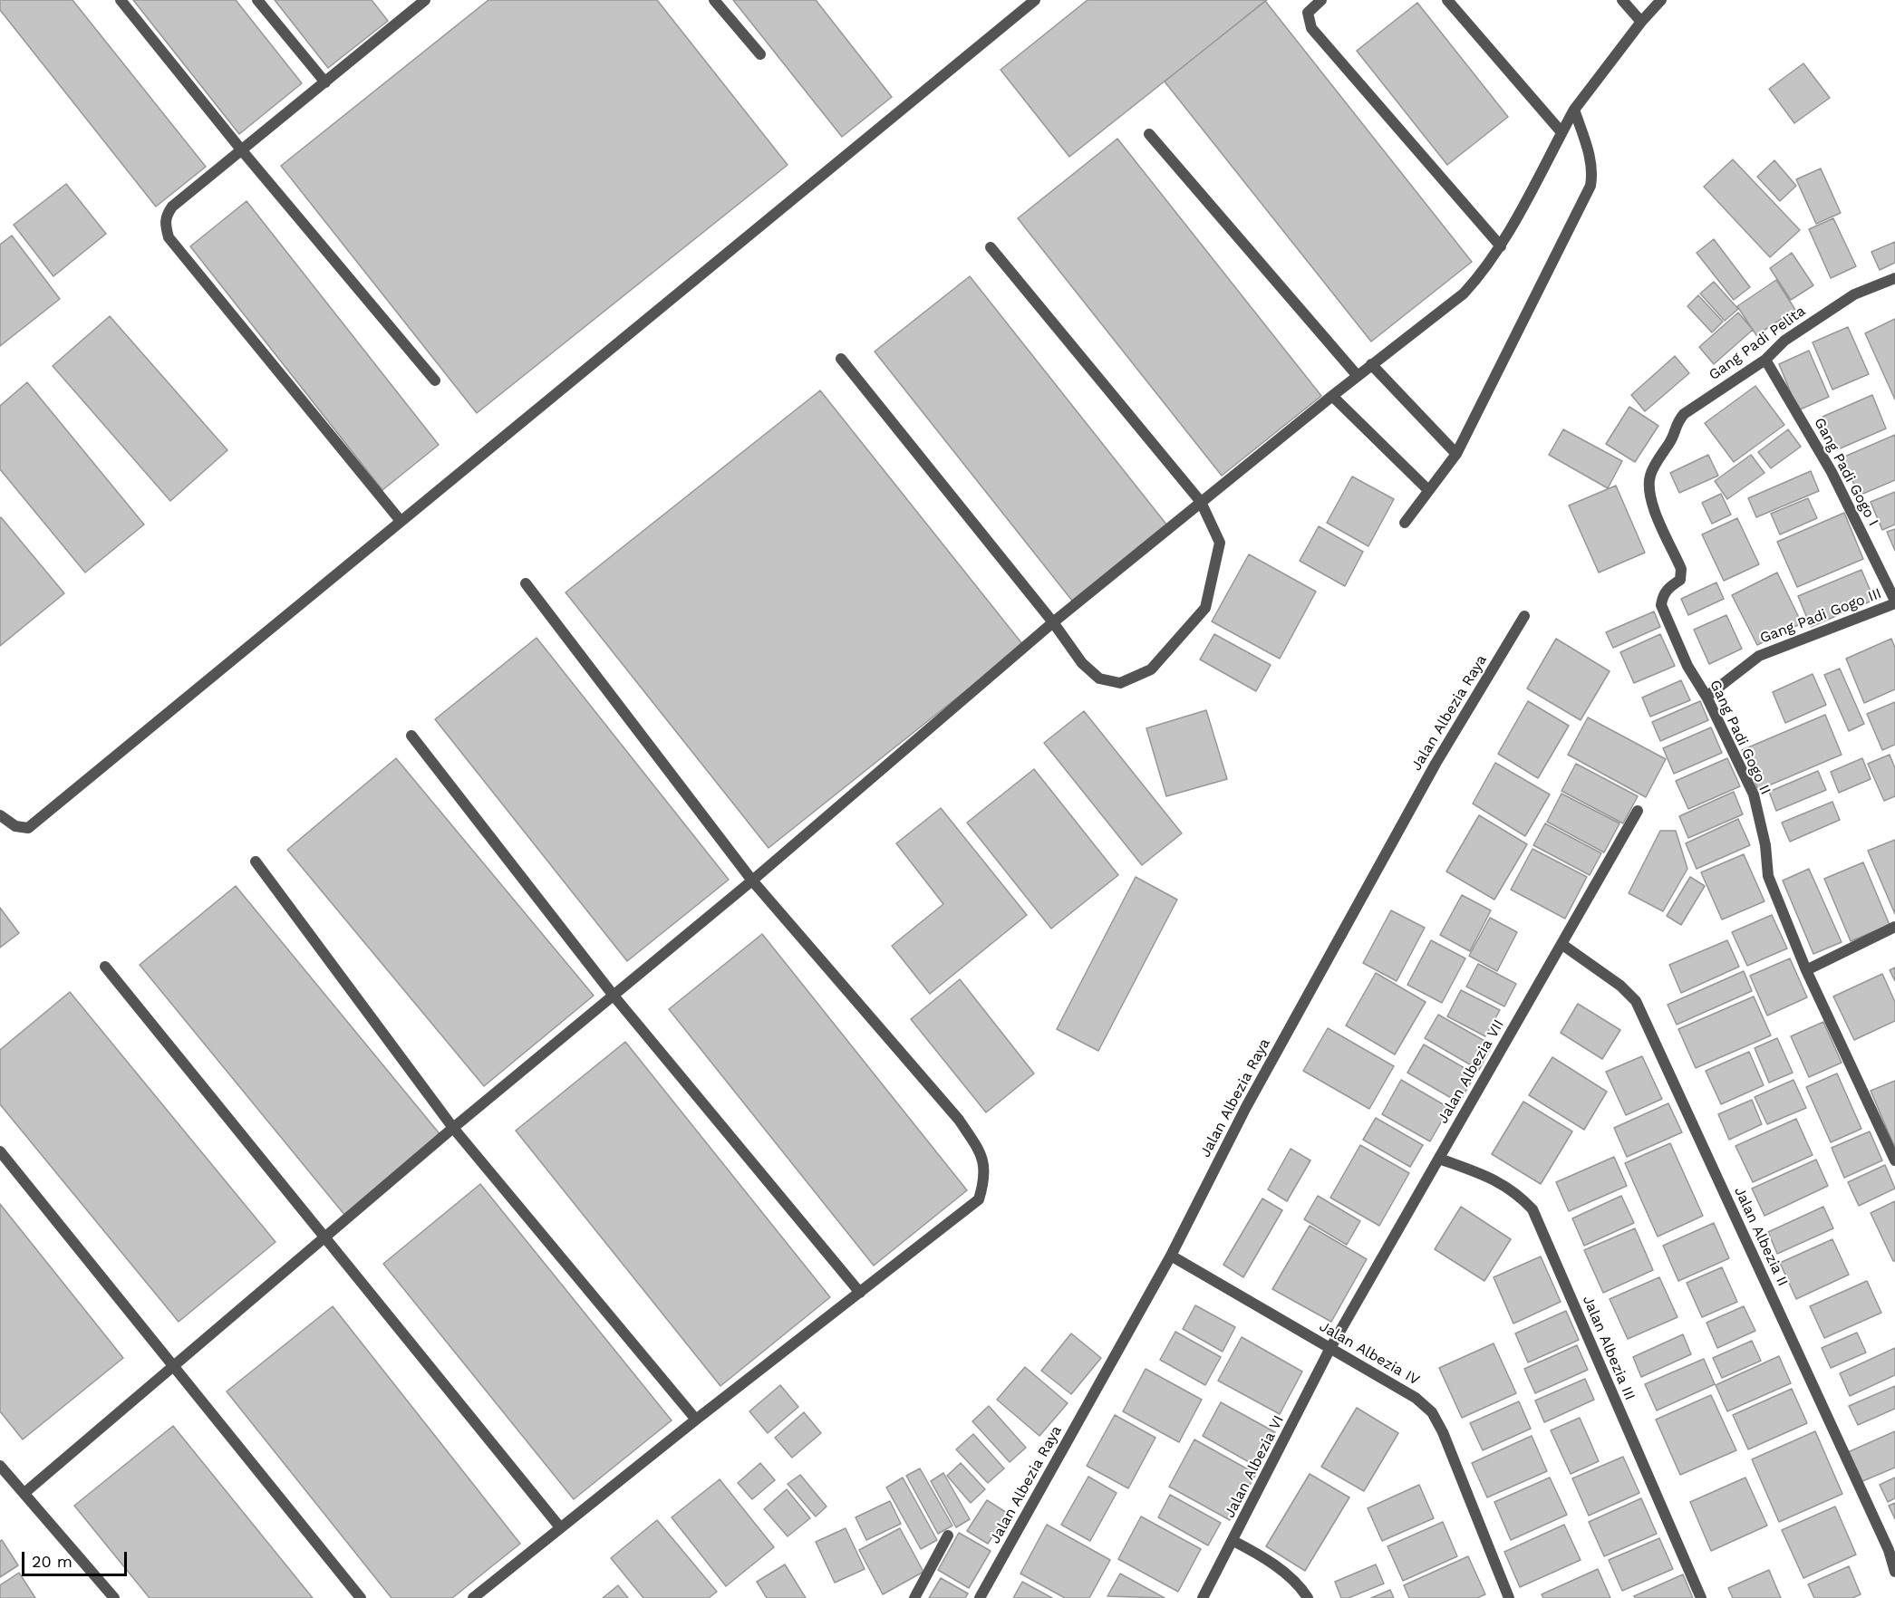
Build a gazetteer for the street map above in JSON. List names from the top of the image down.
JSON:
{
  "streets": {
    "street": [
      "Gang Padi Pelita",
      "Gang Padi Gogo I",
      "Gang Padi Gogo III",
      "Jalan Albezia Raya",
      "Gang Padi Gogo II",
      "Jalan Albezia VII",
      "Jalan Albezia II",
      "Jalan Albezia III",
      "Jalan Albezia IV",
      "Jalan Albezia VI"
    ]
  },
  "crossings": [
    ["Gang Padi Pelita", "Gang Padi Gogo I"],
    ["Gang Padi Pelita", "Gang Padi Gogo II"],
    ["Gang Padi Gogo I", "Gang Padi Gogo III"],
    ["Gang Padi Gogo III", "Gang Padi Gogo II"],
    ["Jalan Albezia Raya", "Jalan Albezia IV"],
    ["Jalan Albezia VII", "Jalan Albezia II"],
    ["Jalan Albezia VII", "Jalan Albezia III"],
    ["Jalan Albezia VII", "Jalan Albezia IV"],
    ["Jalan Albezia VII", "Jalan Albezia VI"],
    ["Jalan Albezia IV", "Jalan Albezia VI"]
  ],
  "scale_bar": "20 m"
}
